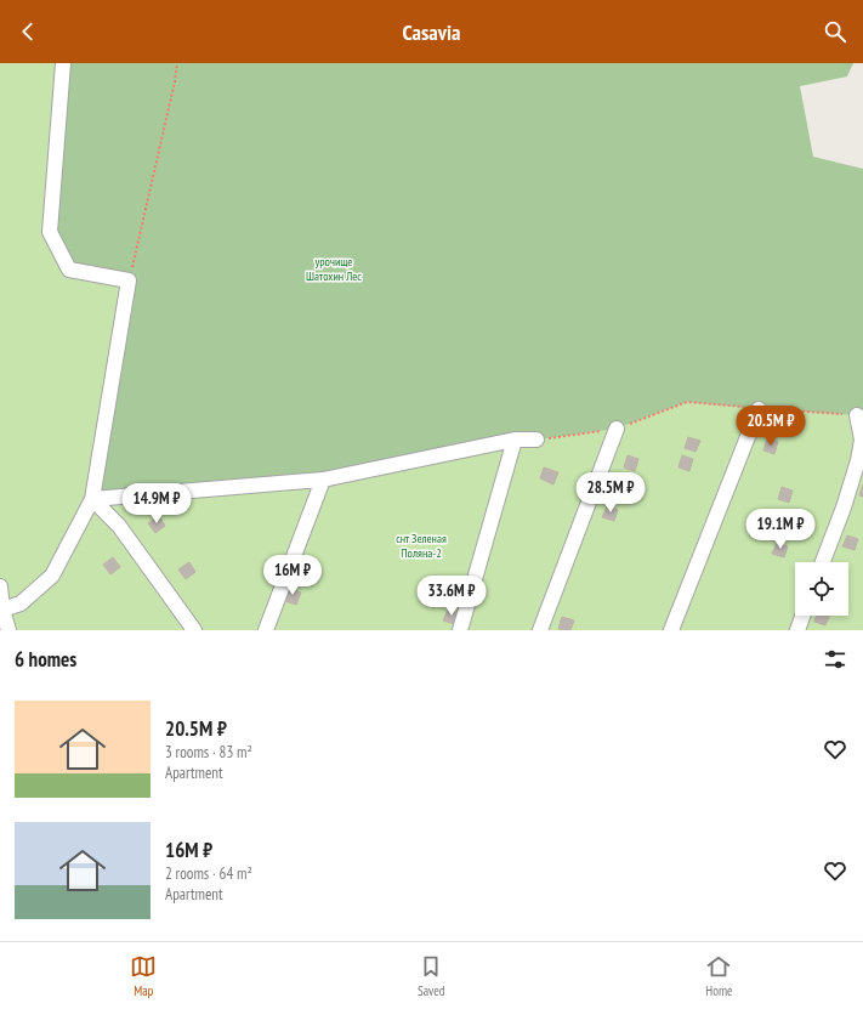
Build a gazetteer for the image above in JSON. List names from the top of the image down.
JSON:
{
  "parks": ["урочище Шатохин Лес", "снт Зеленая Поляна-2"],
  "page": {
    "header": "Casavia",
    "price": [
      "20.5M ₽",
      "28.5M ₽",
      "14.9M ₽",
      "19.1M ₽",
      "16M ₽",
      "33.6M ₽"
    ],
    "heading": "6 homes",
    "list": [
      {
        "name": "20.5M ₽",
        "note": "3 rooms · 83 m² · Apartment"
      },
      {
        "name": "16M ₽",
        "note": "2 rooms · 64 m² · Apartment"
      }
    ],
    "tabs": ["Map", "Saved", "Home"]
  }
}
